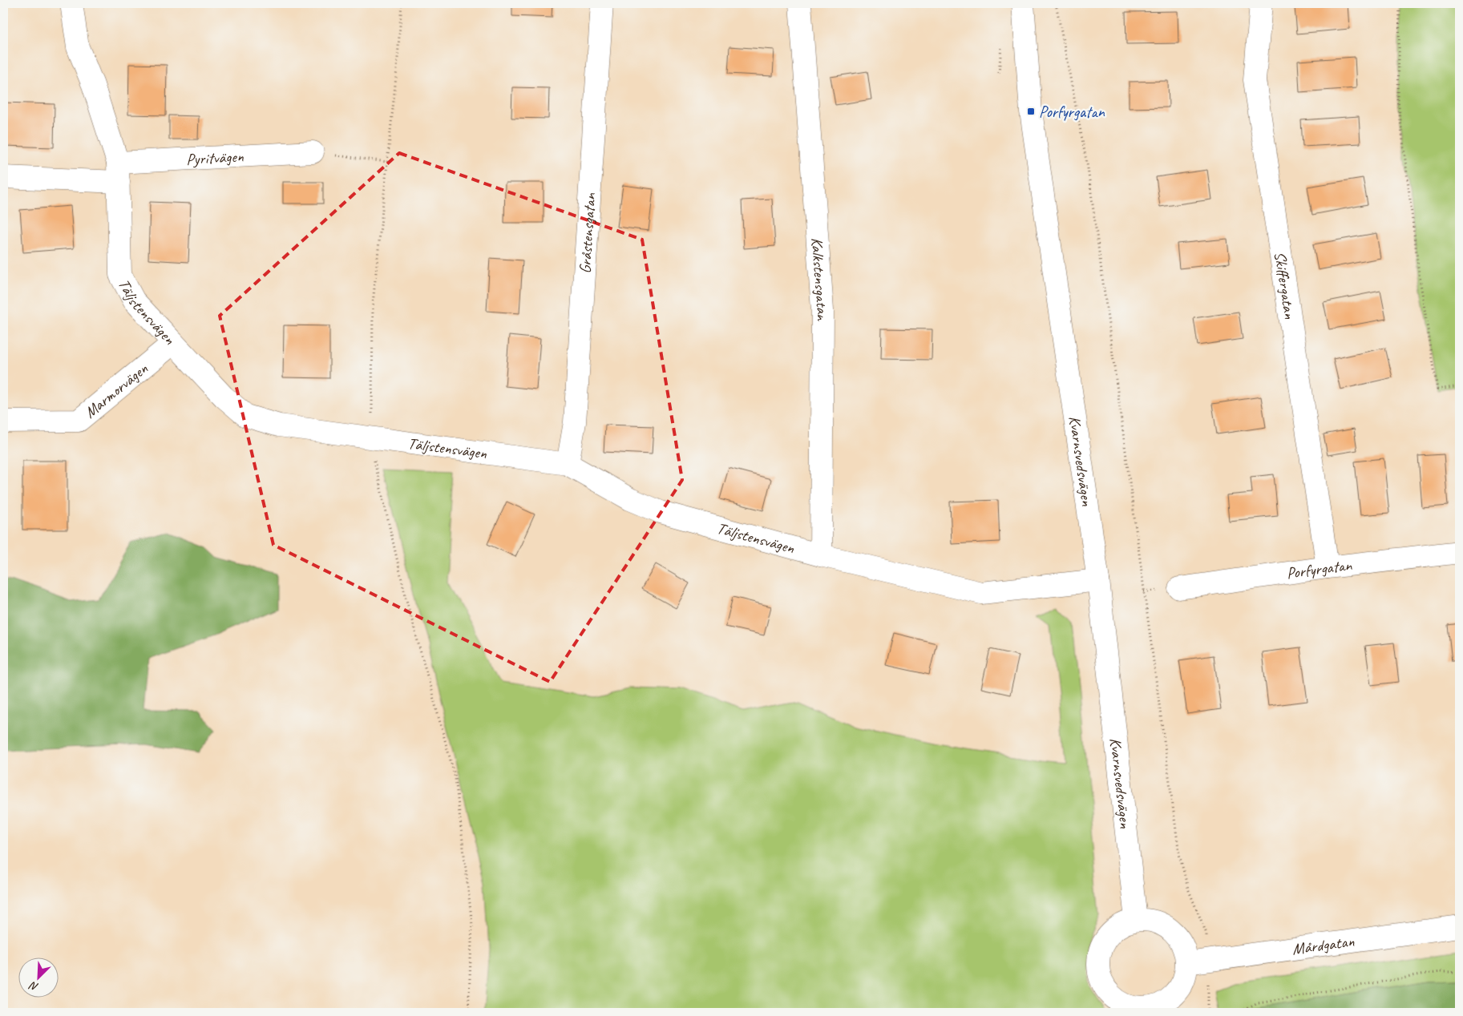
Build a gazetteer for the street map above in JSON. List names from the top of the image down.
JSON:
{
  "streets": {
    "street": [
      "Pyritvägen",
      "Gråstensgatan",
      "Kalkstensgatan",
      "Skiffergatan",
      "Täljstensvägen",
      "Marmorvägen",
      "Kvarnsvedsvägen",
      "Porfyrgatan",
      "Mårdgatan"
    ]
  },
  "crossings": [
    ["Pyritvägen", "Täljstensvägen"],
    ["Gråstensgatan", "Täljstensvägen"],
    ["Kalkstensgatan", "Täljstensvägen"],
    ["Skiffergatan", "Porfyrgatan"],
    ["Täljstensvägen", "Marmorvägen"],
    ["Täljstensvägen", "Kvarnsvedsvägen"],
    ["Kvarnsvedsvägen", "Mårdgatan"]
  ],
  "places": {
    "transit": ["Porfyrgatan"]
  },
  "north": "bottom left"
}
